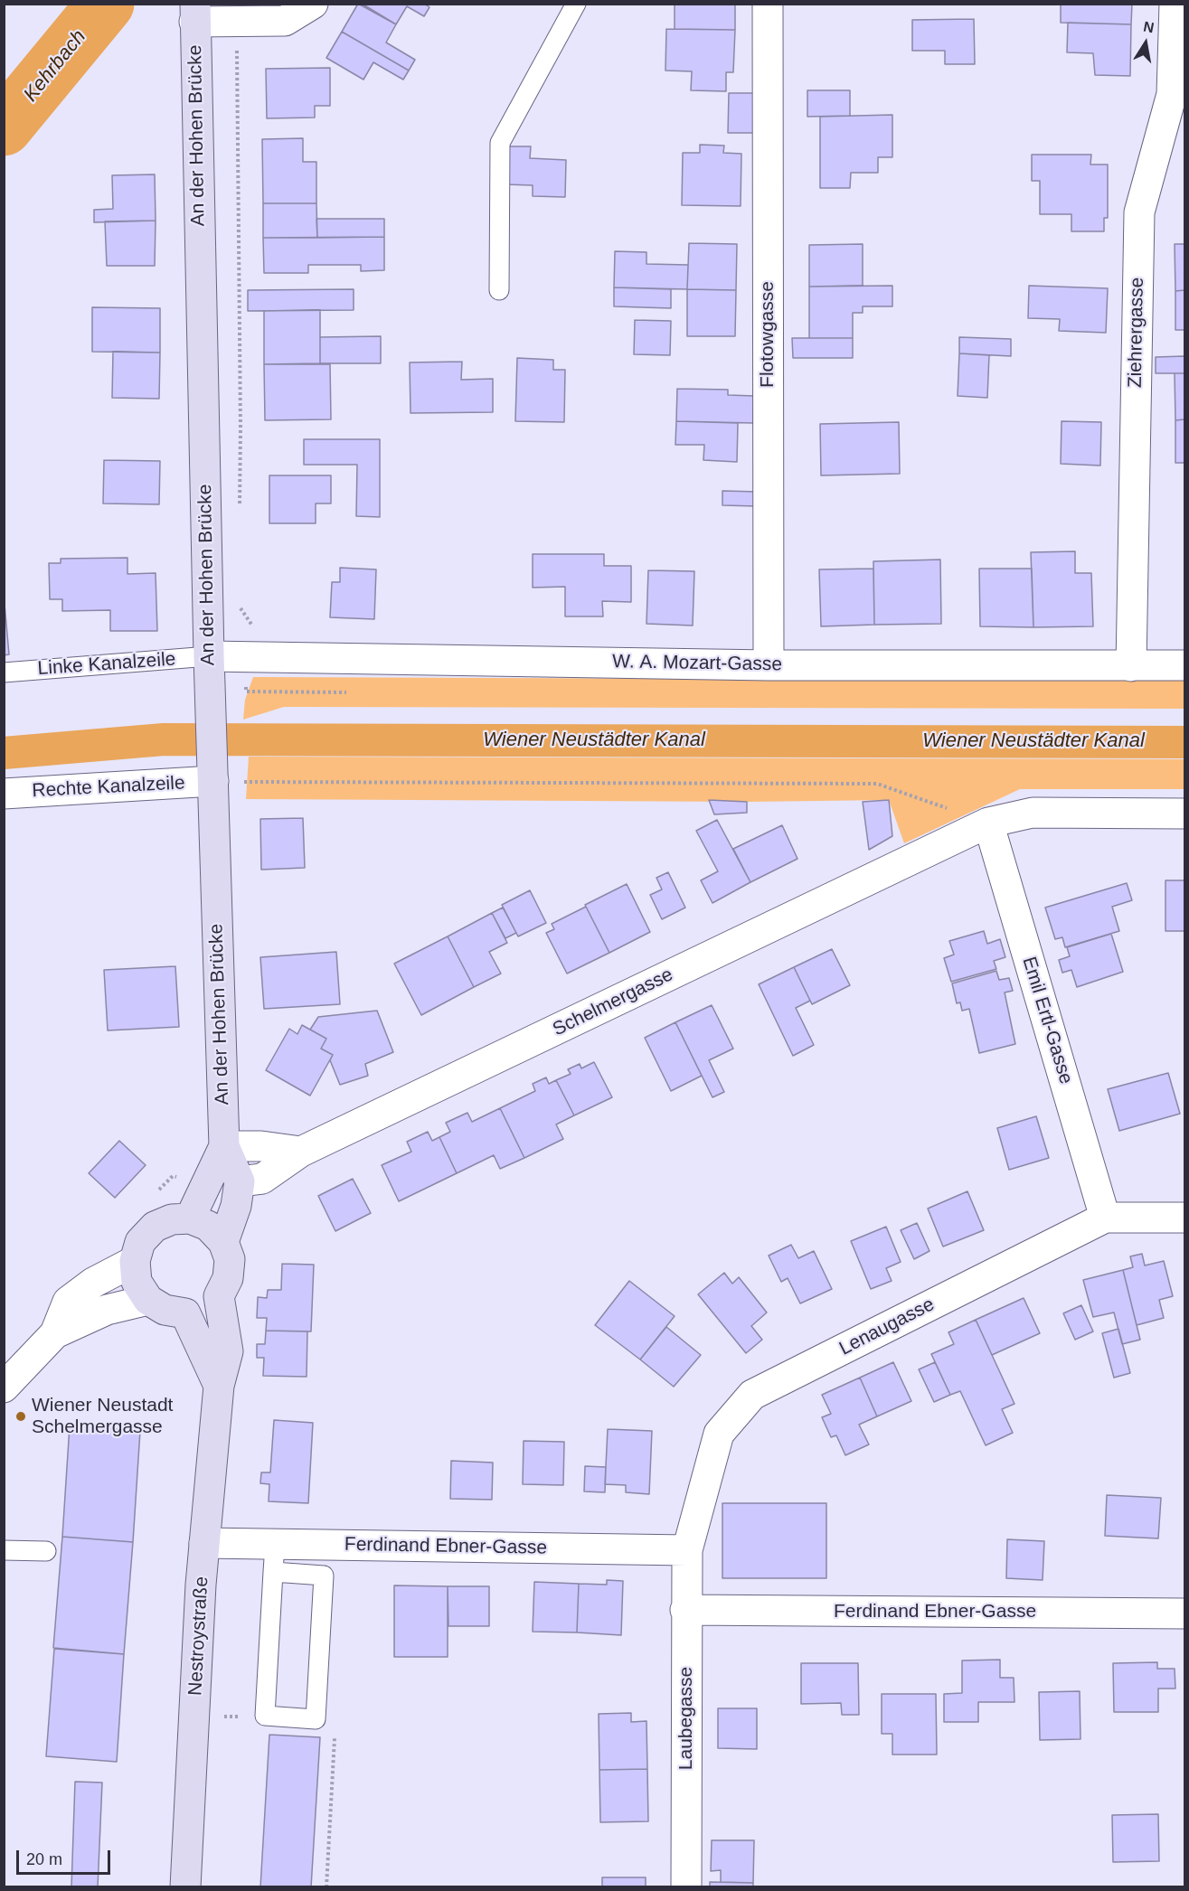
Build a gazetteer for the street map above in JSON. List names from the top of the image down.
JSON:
{
  "streets": {
    "street": [
      "An der Hohen Brücke",
      "Ziehrergasse",
      "Flotowgasse",
      "W. A. Mozart-Gasse",
      "Rechte Kanalzeile",
      "Schelmergasse",
      "Emil Ertl-Gasse",
      "Lenaugasse",
      "Ferdinand Ebner-Gasse",
      "Nestroystraße",
      "Laubegasse"
    ],
    "lane": ["Linke Kanalzeile"]
  },
  "crossings": [
    ["An der Hohen Brücke", "W. A. Mozart-Gasse"],
    ["An der Hohen Brücke", "Linke Kanalzeile"],
    ["An der Hohen Brücke", "Rechte Kanalzeile"],
    ["An der Hohen Brücke", "Schelmergasse"],
    ["An der Hohen Brücke", "Nestroystraße"],
    ["Ziehrergasse", "W. A. Mozart-Gasse"],
    ["Flotowgasse", "W. A. Mozart-Gasse"],
    ["W. A. Mozart-Gasse", "Linke Kanalzeile"],
    ["Schelmergasse", "Emil Ertl-Gasse"],
    ["Emil Ertl-Gasse", "Lenaugasse"],
    ["Lenaugasse", "Ferdinand Ebner-Gasse"],
    ["Lenaugasse", "Laubegasse"],
    ["Ferdinand Ebner-Gasse", "Nestroystraße"],
    ["Ferdinand Ebner-Gasse", "Laubegasse"]
  ],
  "water": ["Kehrbach", "Wiener Neustädter Kanal"],
  "places": ["Wiener Neustadt Schelmergasse"],
  "scale_bar": "20 m",
  "north": "top"
}
